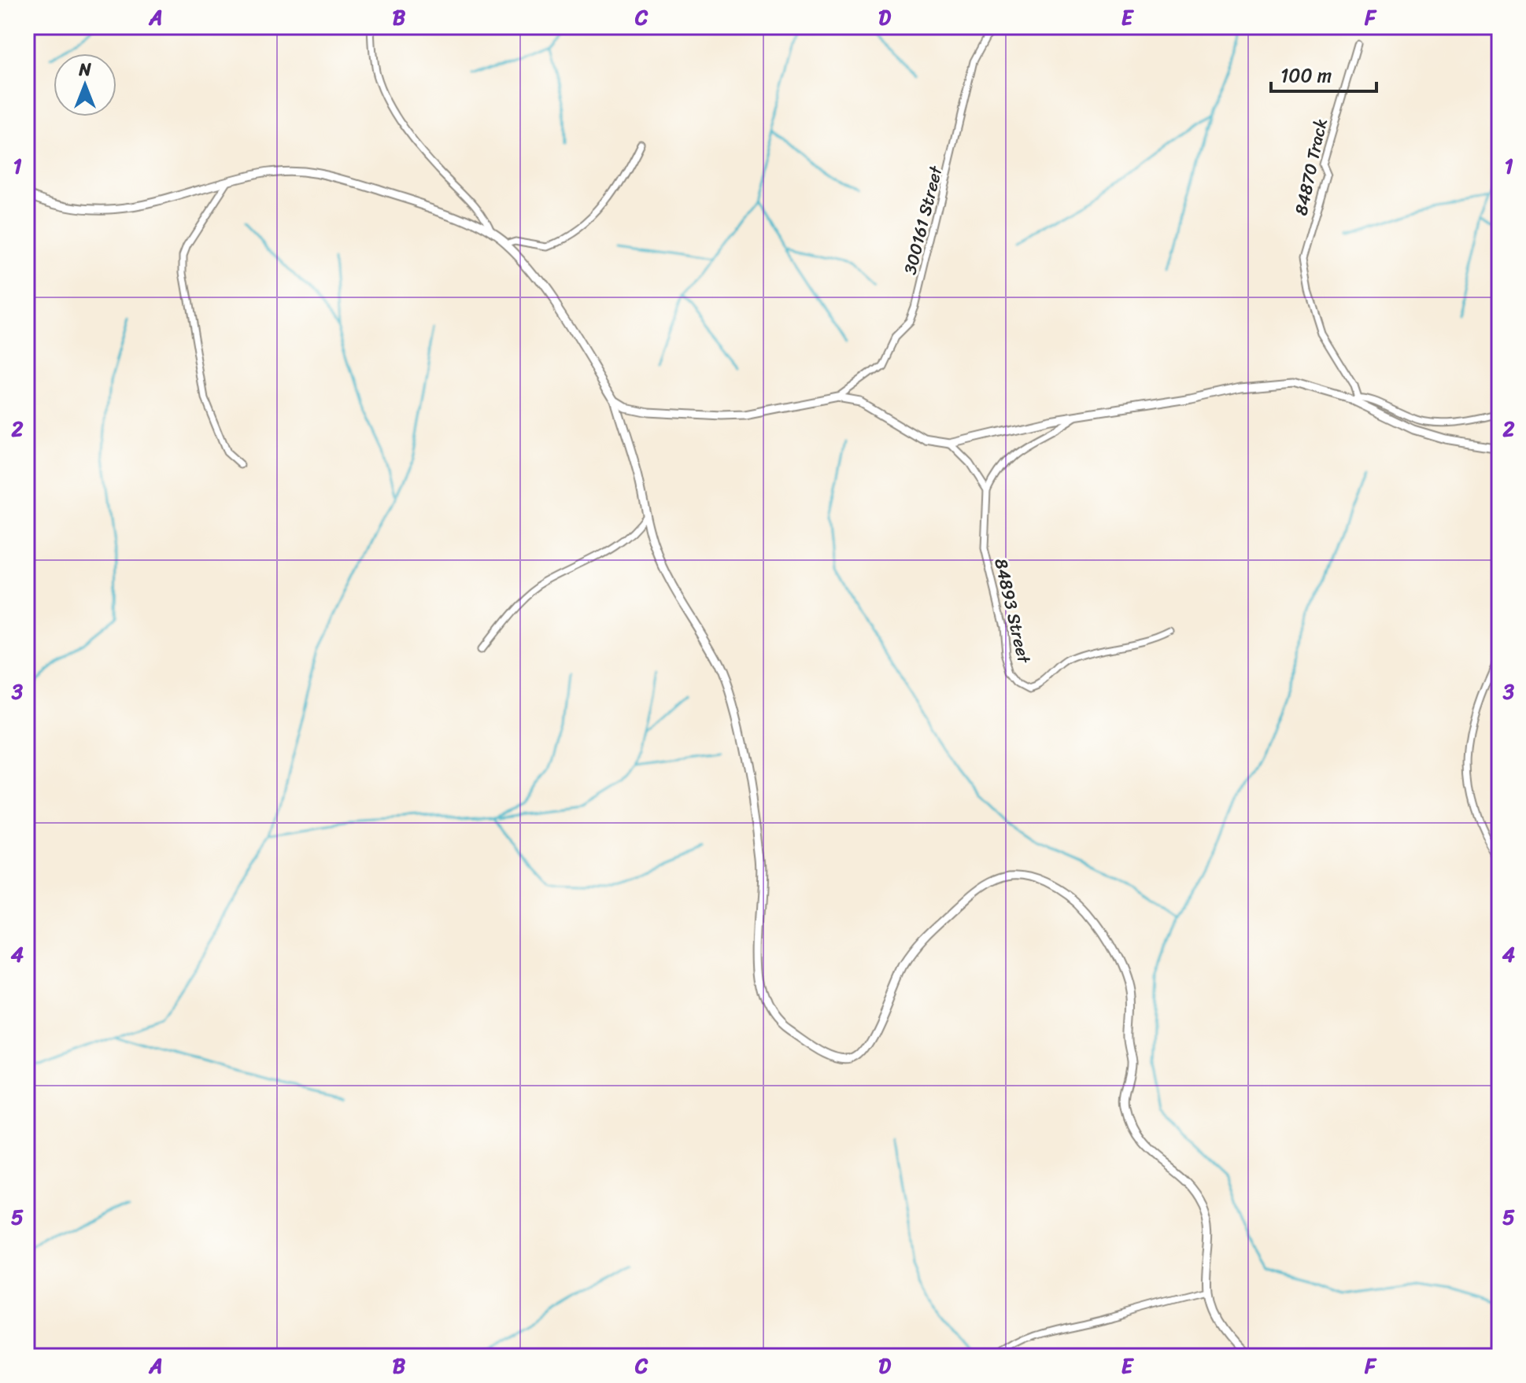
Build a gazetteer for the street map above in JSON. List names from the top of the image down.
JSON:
{
  "streets": {
    "street": ["84870 Track", "300161 Street", "84893 Street"]
  },
  "scale_bar": "100 m",
  "north": "top",
  "grid": {
    "columns": [
      "A",
      "B",
      "C",
      "D",
      "E",
      "F"
    ],
    "rows": [
      "1",
      "2",
      "3",
      "4",
      "5"
    ]
  }
}
